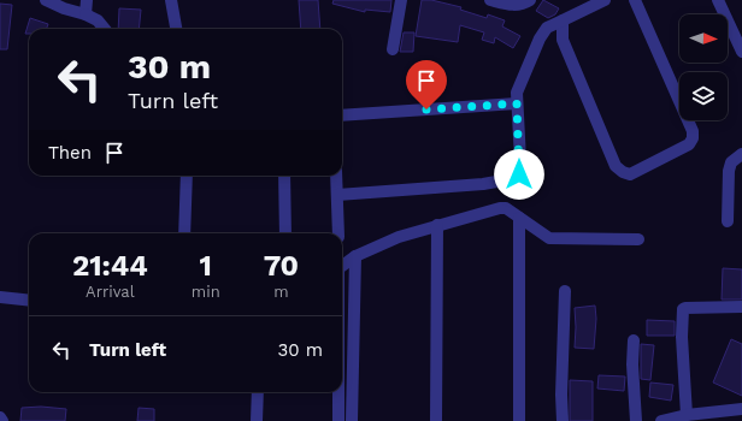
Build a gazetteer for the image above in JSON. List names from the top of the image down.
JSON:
{
  "north": "right",
  "page": {
    "turn": ["30 m", "Turn left"],
    "then": "Then",
    "eta": [
      "21:44",
      "Arrival",
      "1",
      "min",
      "70",
      "m"
    ],
    "list": [
      {
        "name": "Turn left",
        "value": "30 m"
      }
    ]
  }
}
